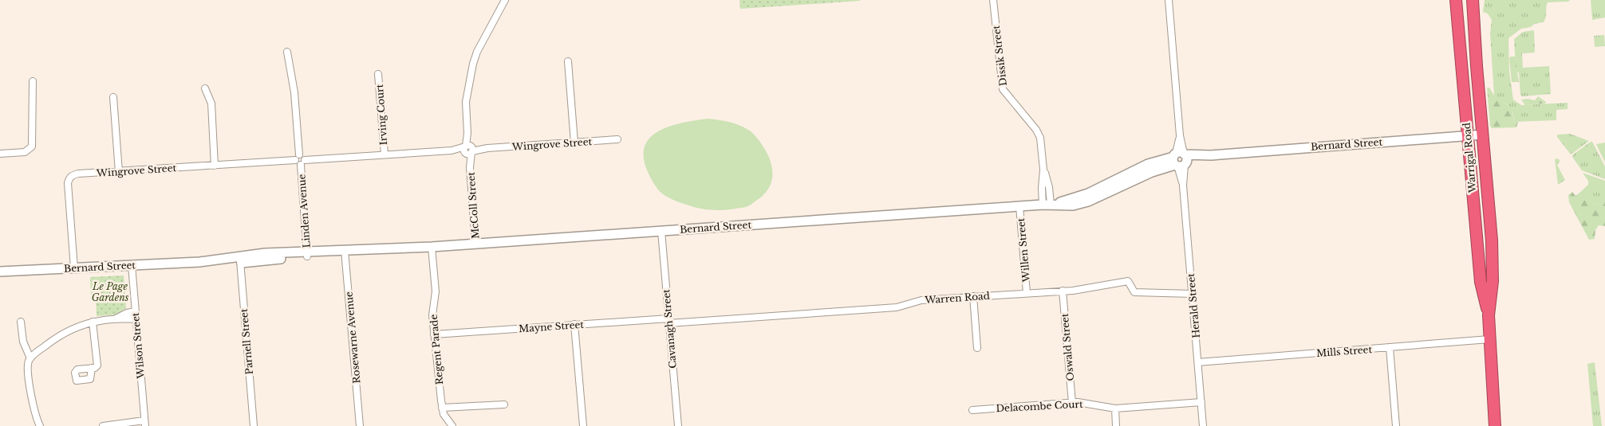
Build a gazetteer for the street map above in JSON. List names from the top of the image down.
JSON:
{
  "streets": {
    "highway": ["Warrigal Road"],
    "street": [
      "Dissik Street",
      "Irving Court",
      "Wingrove Street",
      "Bernard Street",
      "McColl Street",
      "Linden Avenue",
      "Willen Street",
      "Warren Road",
      "Herald Street",
      "Mayne Street",
      "Cavanagh Street",
      "Rosewarne Avenue",
      "Parnell Street",
      "Wilson Street",
      "Oswald Street",
      "Regent Parade",
      "Mills Street",
      "Delacombe Court"
    ]
  },
  "crossings": [
    ["Dissik Street", "Bernard Street"],
    ["Irving Court", "Wingrove Street"],
    ["Wingrove Street", "Bernard Street"],
    ["Wingrove Street", "McColl Street"],
    ["Wingrove Street", "Linden Avenue"],
    ["Bernard Street", "Warrigal Road"],
    ["Bernard Street", "McColl Street"],
    ["Bernard Street", "Linden Avenue"],
    ["Bernard Street", "Willen Street"],
    ["Bernard Street", "Herald Street"],
    ["Bernard Street", "Cavanagh Street"],
    ["Bernard Street", "Rosewarne Avenue"],
    ["Bernard Street", "Parnell Street"],
    ["Bernard Street", "Wilson Street"],
    ["Bernard Street", "Regent Parade"],
    ["Warrigal Road", "Mills Street"],
    ["Willen Street", "Warren Road"],
    ["Warren Road", "Herald Street"],
    ["Warren Road", "Mayne Street"],
    ["Warren Road", "Cavanagh Street"],
    ["Warren Road", "Oswald Street"],
    ["Herald Street", "Mills Street"],
    ["Herald Street", "Delacombe Court"],
    ["Mayne Street", "Cavanagh Street"],
    ["Mayne Street", "Regent Parade"],
    ["Oswald Street", "Delacombe Court"]
  ],
  "parks": ["Le Page Gardens"]
}
